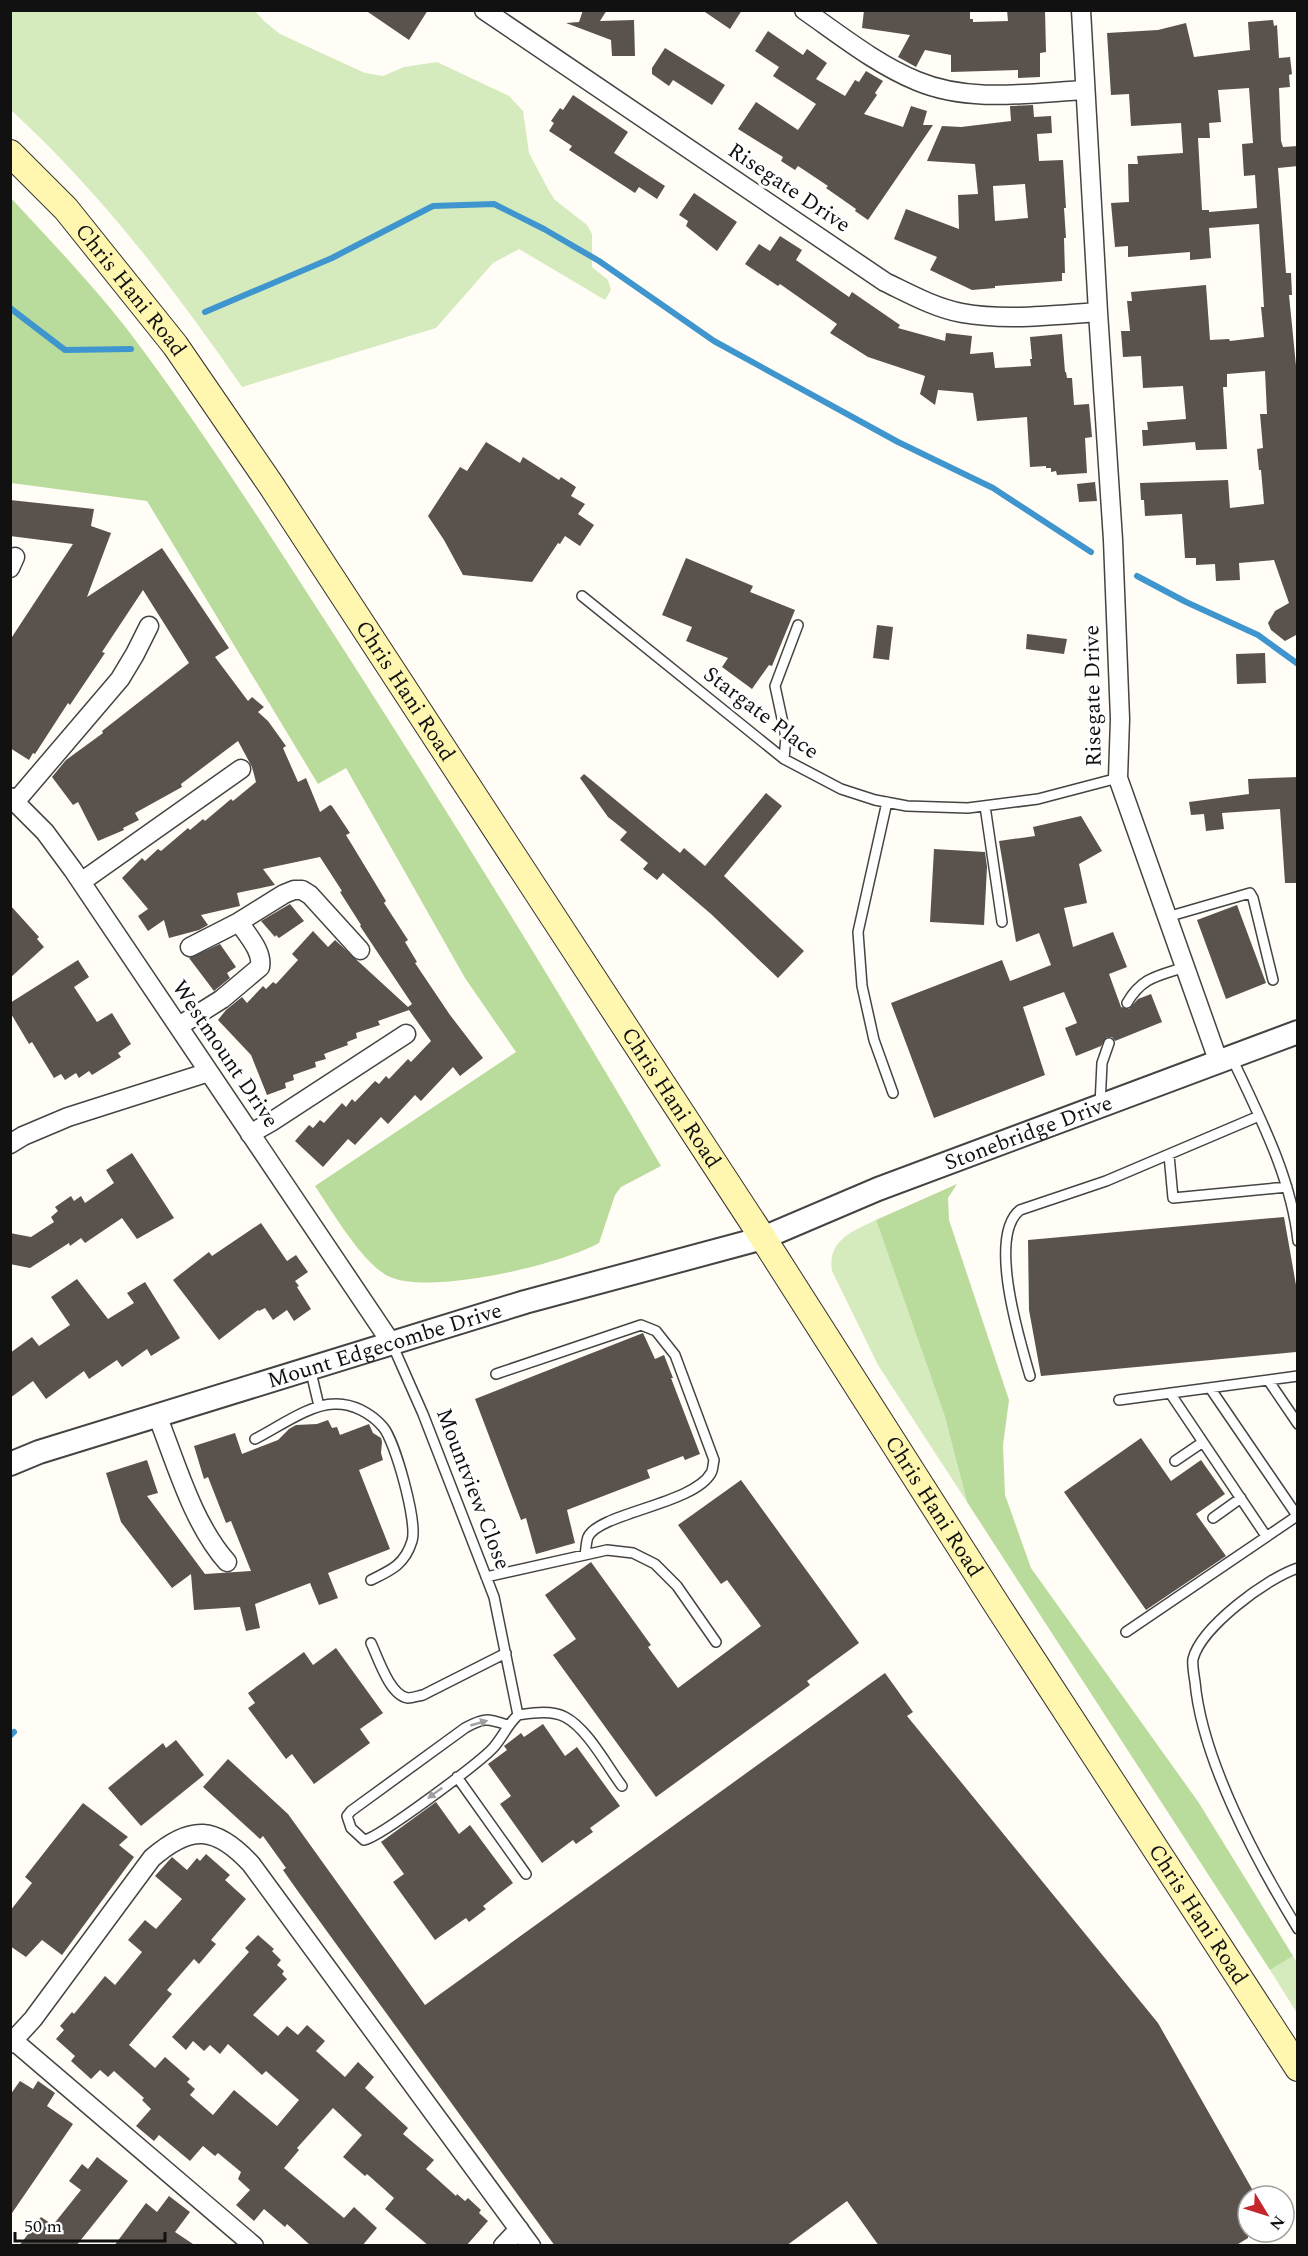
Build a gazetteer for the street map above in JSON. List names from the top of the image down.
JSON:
{
  "streets": {
    "main road": ["Chris Hani Road"],
    "street": [
      "Risegate Drive",
      "Westmount Drive",
      "Stonebridge Drive",
      "Mount Edgecombe Drive"
    ],
    "lane": ["Stargate Place", "Mountview Close"]
  },
  "crossings": [
    ["Risegate Drive", "Stargate Place"],
    ["Risegate Drive", "Stonebridge Drive"],
    ["Chris Hani Road", "Stonebridge Drive"],
    ["Chris Hani Road", "Mount Edgecombe Drive"],
    ["Westmount Drive", "Mount Edgecombe Drive"],
    ["Westmount Drive", "Mountview Close"],
    ["Stonebridge Drive", "Mount Edgecombe Drive"],
    ["Mount Edgecombe Drive", "Mountview Close"]
  ],
  "scale_bar": "50 m",
  "north": "bottom right"
}
